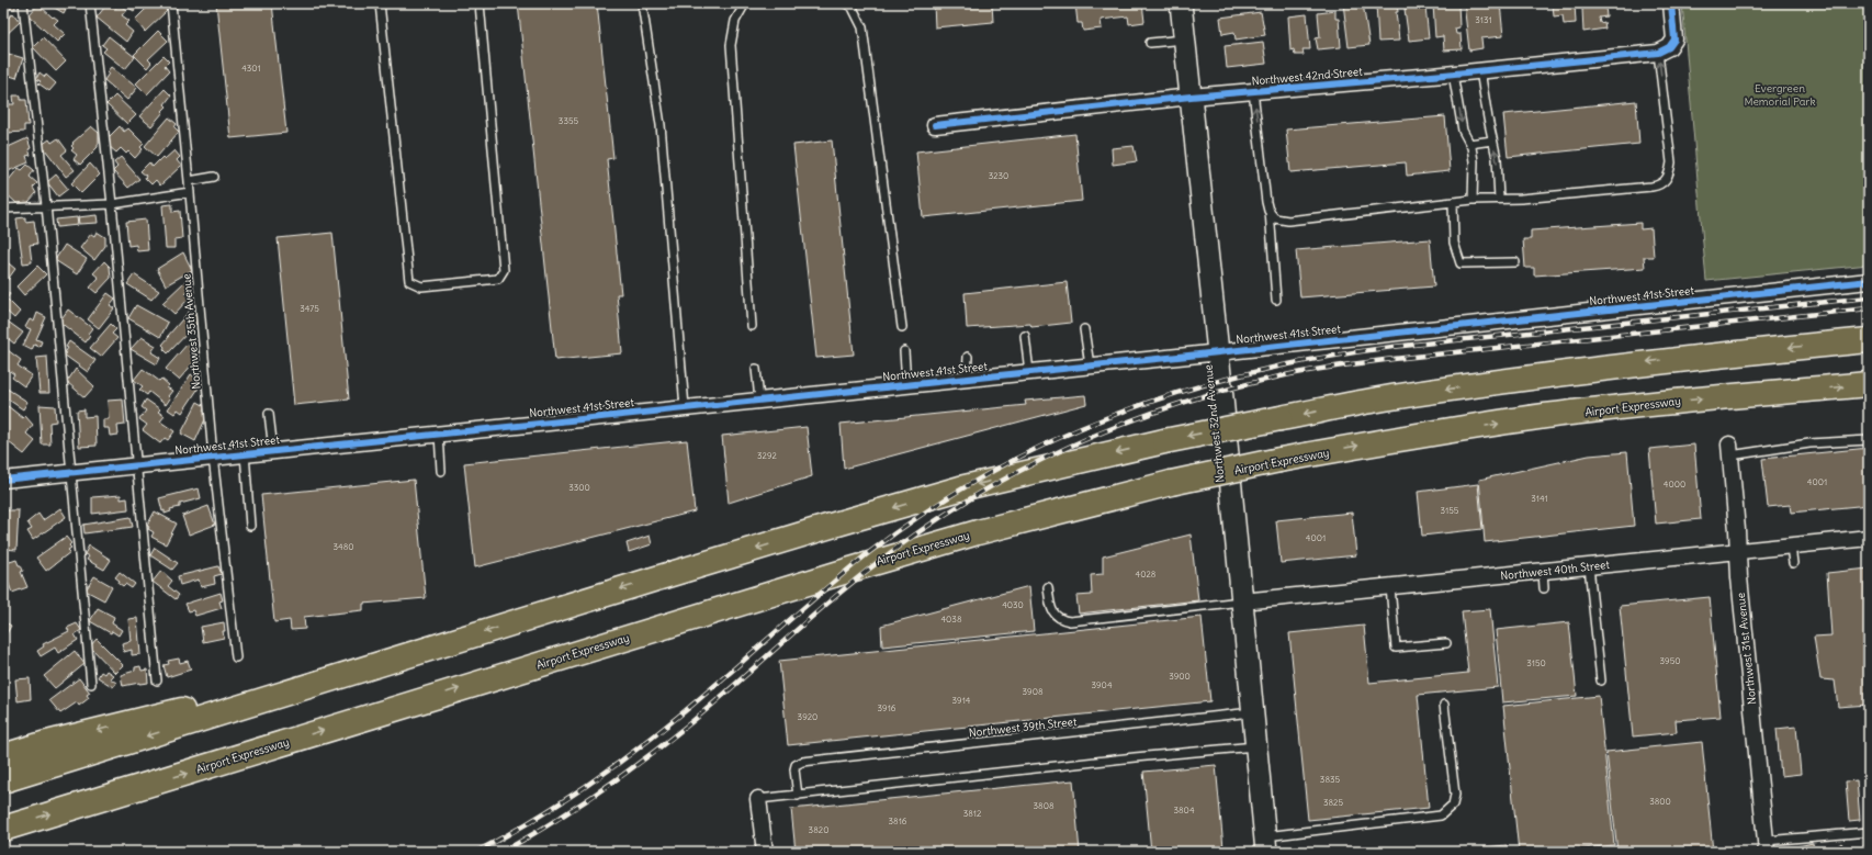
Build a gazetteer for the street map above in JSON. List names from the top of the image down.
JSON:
{
  "streets": {
    "highway": ["Airport Expressway"],
    "main road": ["Northwest 32nd Avenue"],
    "street": [
      "Northwest 42nd Street",
      "Northwest 41st Street",
      "Northwest 40th Street",
      "Northwest 31st Avenue"
    ],
    "lane": ["Northwest 35th Avenue", "Northwest 39th Street"]
  },
  "crossings": [
    ["Northwest 42nd Street", "Northwest 32nd Avenue"],
    ["Northwest 41st Street", "Northwest 35th Avenue"],
    ["Northwest 41st Street", "Northwest 32nd Avenue"],
    ["Northwest 32nd Avenue", "Northwest 40th Street"],
    ["Northwest 32nd Avenue", "Northwest 39th Street"],
    ["Northwest 40th Street", "Northwest 31st Avenue"]
  ],
  "parks": ["Evergreen Memorial Park"],
  "house_numbers": [
    "3131",
    "4301",
    "3355",
    "3230",
    "3475",
    "3292",
    "4001",
    "4000",
    "3300",
    "3141",
    "3155",
    "4001",
    "3480",
    "4028",
    "4030",
    "4038",
    "3950",
    "3150",
    "3900",
    "3904",
    "3908",
    "3914",
    "3916",
    "3920",
    "3835",
    "3800",
    "3825",
    "3808",
    "3804",
    "3812",
    "3816",
    "3820"
  ]
}
